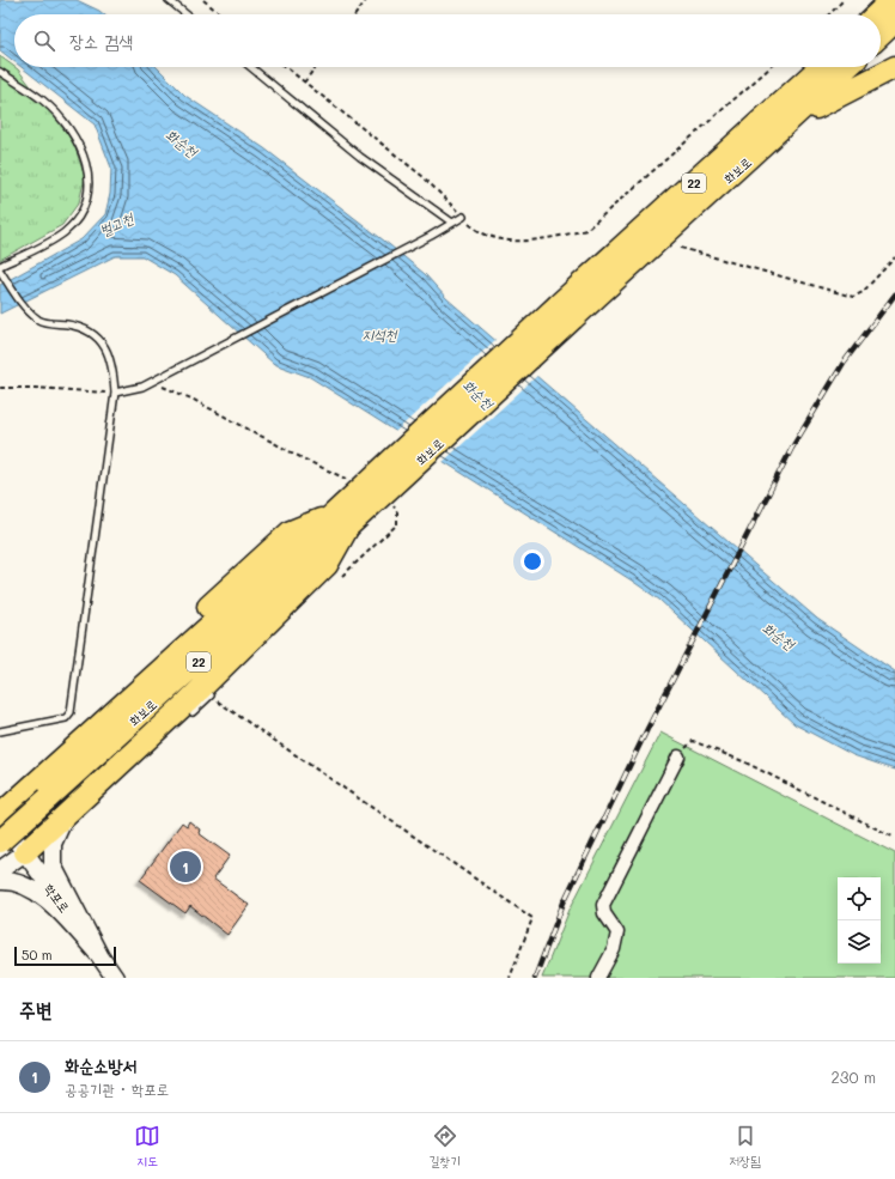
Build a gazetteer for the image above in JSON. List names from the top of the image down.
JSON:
{
  "streets": {
    "highway": ["화보로", "22"],
    "street": ["학포로"]
  },
  "crossings": [
    ["화보로", "22"],
    ["화보로", "학포로"]
  ],
  "water": ["화순천", "벌고천", "지석천"],
  "scale_bar": "50 m",
  "page": {
    "search": "장소 검색",
    "pins": "1",
    "scale": "50 m",
    "heading": "주변",
    "list": [
      {
        "mark": "1",
        "name": "화순소방서",
        "note": "공공기관 · 학포로",
        "value": "230 m"
      }
    ],
    "nav": ["지도", "길찾기", "저장됨"]
  }
}
